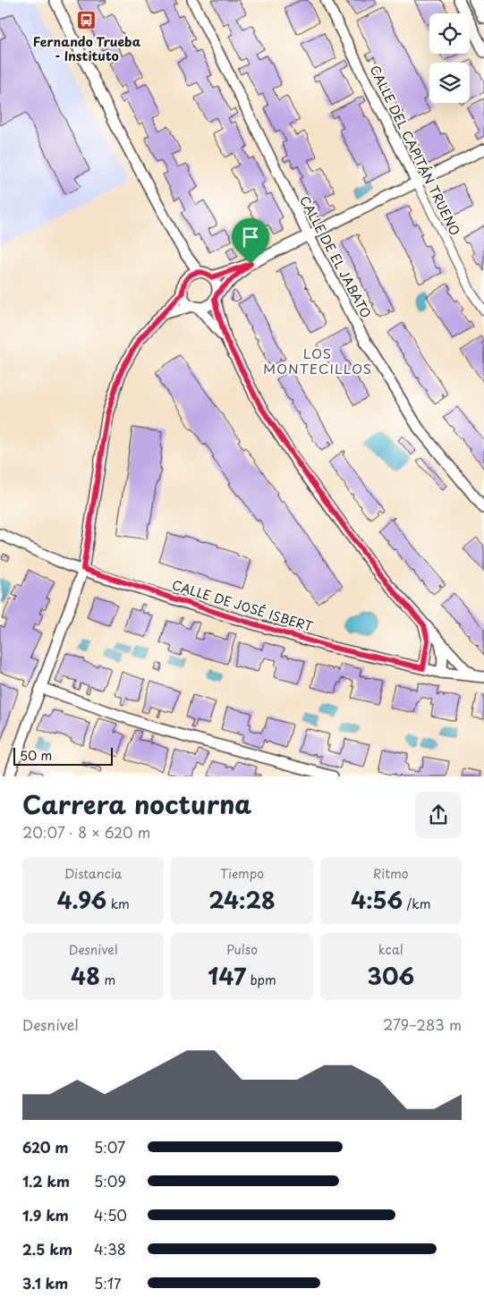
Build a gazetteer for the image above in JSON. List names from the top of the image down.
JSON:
{
  "streets": {
    "street": ["CALLE DEL CAPITÁN TRUENO", "CALLE DE EL JABATO", "CALLE DE JOSÉ ISBERT"]
  },
  "districts": ["LOS MONTECILLOS"],
  "places": {
    "bus stop": ["Fernando Trueba - Instituto"]
  },
  "scale_bar": "50 m",
  "page": {
    "scale": "50 m",
    "heading": ["Carrera nocturna", "20:07 · 8 × 620 m"],
    "stats": [
      ["Distancia", "4.96 km"],
      ["Tiempo", "24:28"],
      ["Ritmo", "4:56 /km"],
      ["Desnivel", "48 m"],
      ["Pulso", "147 bpm"],
      ["kcal", "306"]
    ],
    "chart": ["Desnivel", "279–283 m"],
    "list": [
      {
        "name": "620 m",
        "note": "5:07"
      },
      {
        "name": "1.2 km",
        "note": "5:09"
      },
      {
        "name": "1.9 km",
        "note": "4:50"
      },
      {
        "name": "2.5 km",
        "note": "4:38"
      },
      {
        "name": "3.1 km",
        "note": "5:17"
      }
    ]
  }
}
